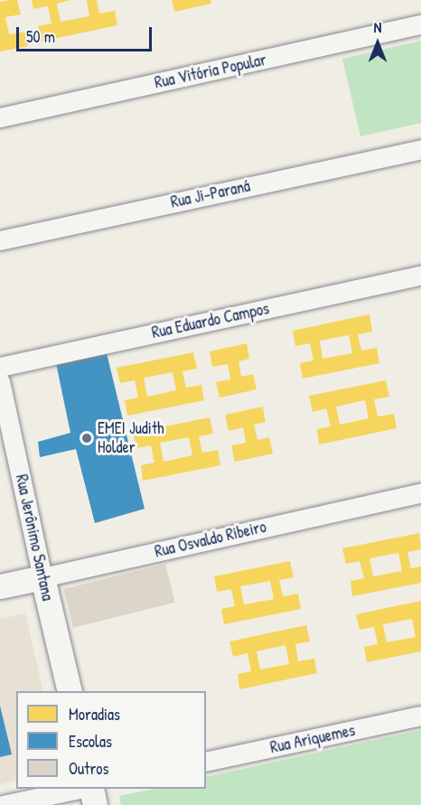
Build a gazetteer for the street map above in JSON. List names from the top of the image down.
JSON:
{
  "streets": {
    "street": [
      "Rua Vitória Popular",
      "Rua Ji-Paraná",
      "Rua Eduardo Campos",
      "Rua Jerônimo Santana",
      "Rua Osvaldo Ribeiro",
      "Rua Ariquemes"
    ]
  },
  "crossings": [
    ["Rua Jerônimo Santana", "Rua Osvaldo Ribeiro"]
  ],
  "places": ["EMEI Judith Holder"],
  "legend": ["Moradias", "Escolas", "Outros"],
  "scale_bar": "50 m",
  "north": "top"
}
